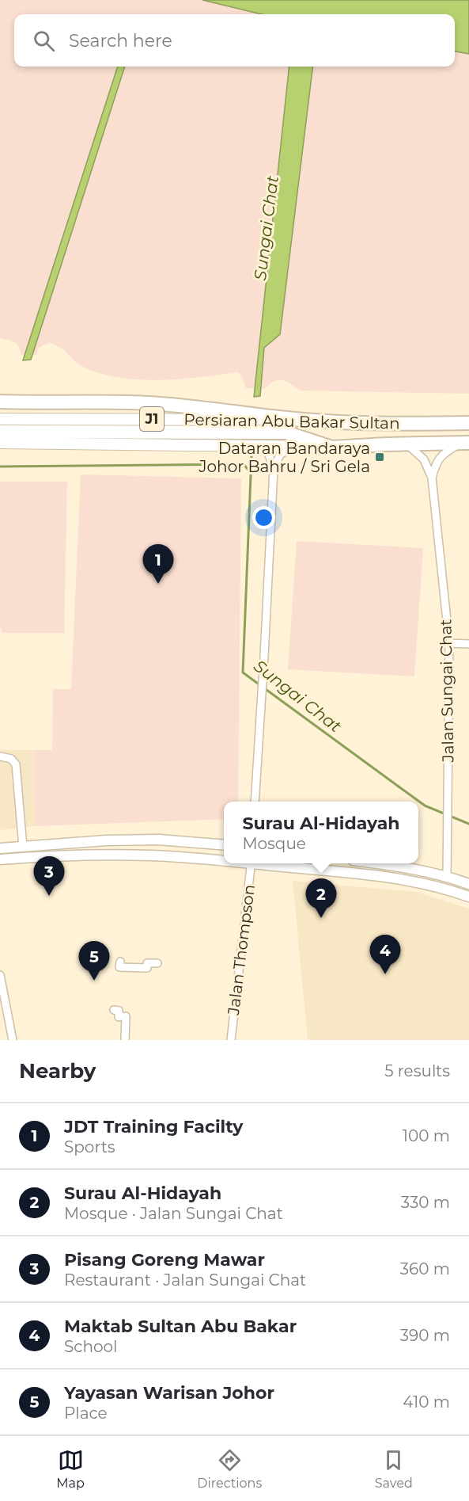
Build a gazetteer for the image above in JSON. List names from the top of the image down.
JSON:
{
  "streets": {
    "highway": ["J1", "Persiaran Abu Bakar Sultan"],
    "street": ["Jalan Sungai Chat", "Jalan Thompson"]
  },
  "crossings": [
    ["Persiaran Abu Bakar Sultan", "Jalan Sungai Chat"]
  ],
  "water": ["Sungai Chat"],
  "places": {
    "transit": ["Dataran Bandaraya Johor Bahru / Sri Gela"]
  },
  "page": {
    "search": "Search here",
    "pins": [
      "1",
      "3",
      "2",
      "4",
      "5"
    ],
    "popup": ["Surau Al-Hidayah", "Mosque"],
    "heading": ["Nearby", "5 results"],
    "list": [
      {
        "mark": "1",
        "name": "JDT Training Facilty",
        "note": "Sports",
        "value": "100 m"
      },
      {
        "mark": "2",
        "name": "Surau Al-Hidayah",
        "note": "Mosque · Jalan Sungai Chat",
        "value": "330 m"
      },
      {
        "mark": "3",
        "name": "Pisang Goreng Mawar",
        "note": "Restaurant · Jalan Sungai Chat",
        "value": "360 m"
      },
      {
        "mark": "4",
        "name": "Maktab Sultan Abu Bakar",
        "note": "School",
        "value": "390 m"
      },
      {
        "mark": "5",
        "name": "Yayasan Warisan Johor",
        "note": "Place",
        "value": "410 m"
      }
    ],
    "nav": ["Map", "Directions", "Saved"]
  }
}
